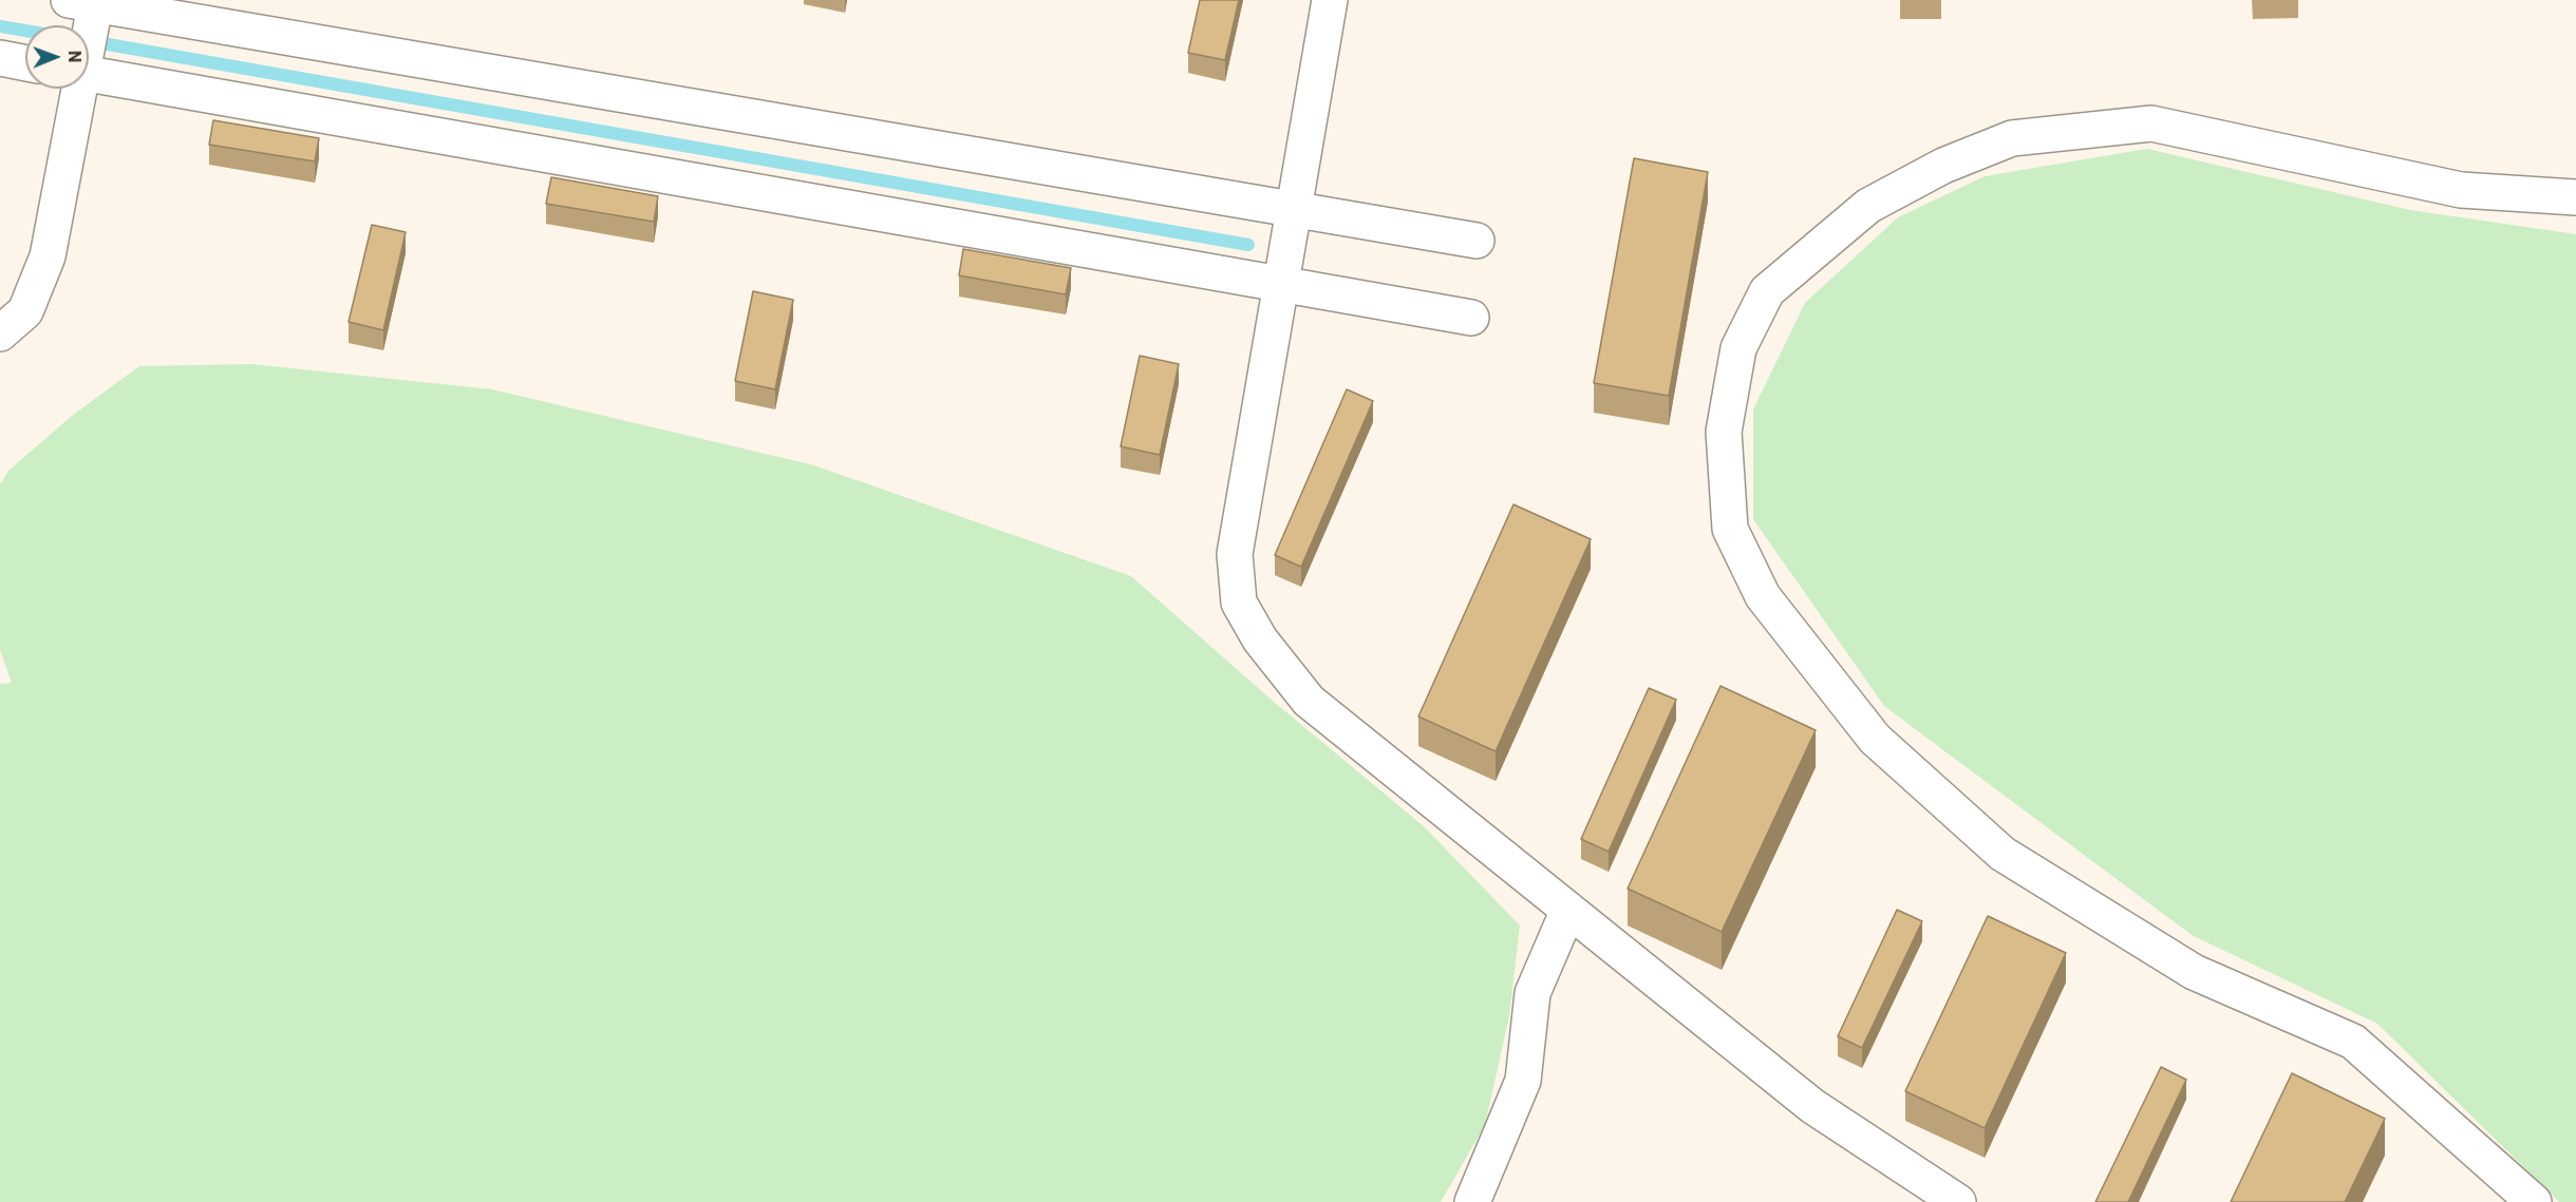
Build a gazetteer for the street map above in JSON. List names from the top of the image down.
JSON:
{
  "north": "right"
}
